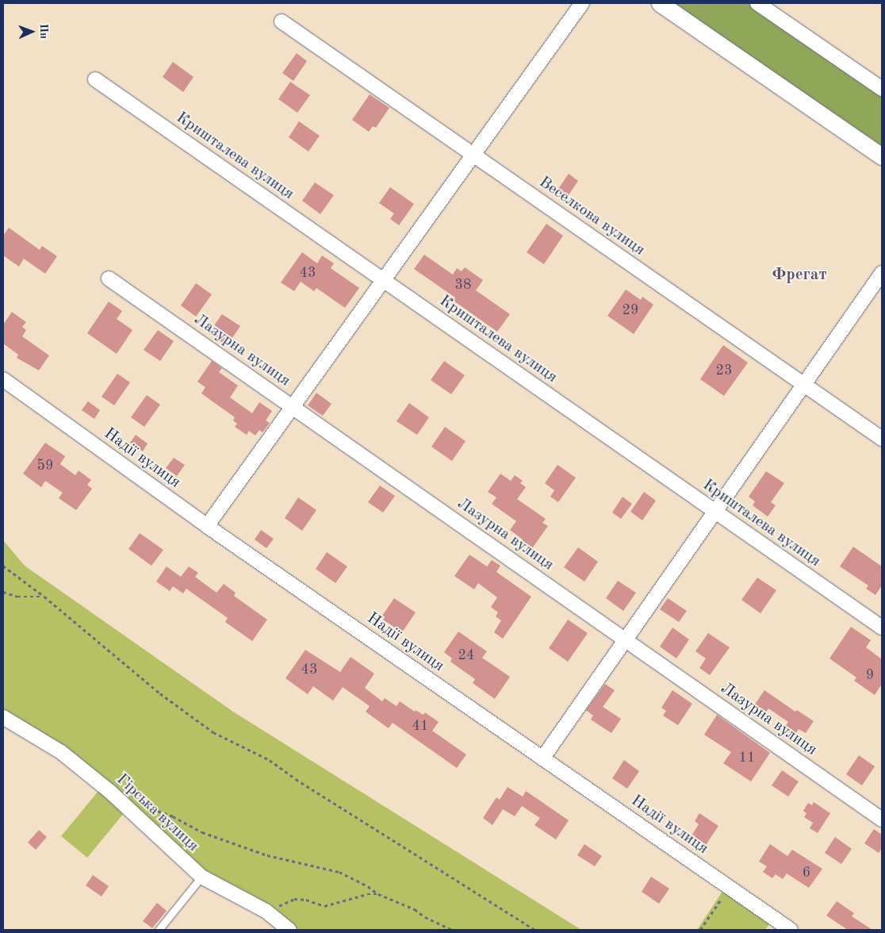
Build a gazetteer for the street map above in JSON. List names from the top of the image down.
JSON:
{
  "streets": {
    "street": [
      "Кришталева вулиця",
      "Веселкова вулиця",
      "Лазурна вулиця",
      "Надії вулиця",
      "Гірська вулиця"
    ]
  },
  "districts": ["Фрегат"],
  "house_numbers": [
    "43",
    "38",
    "29",
    "23",
    "59",
    "24",
    "43",
    "9",
    "41",
    "11",
    "6"
  ],
  "north": "right"
}
